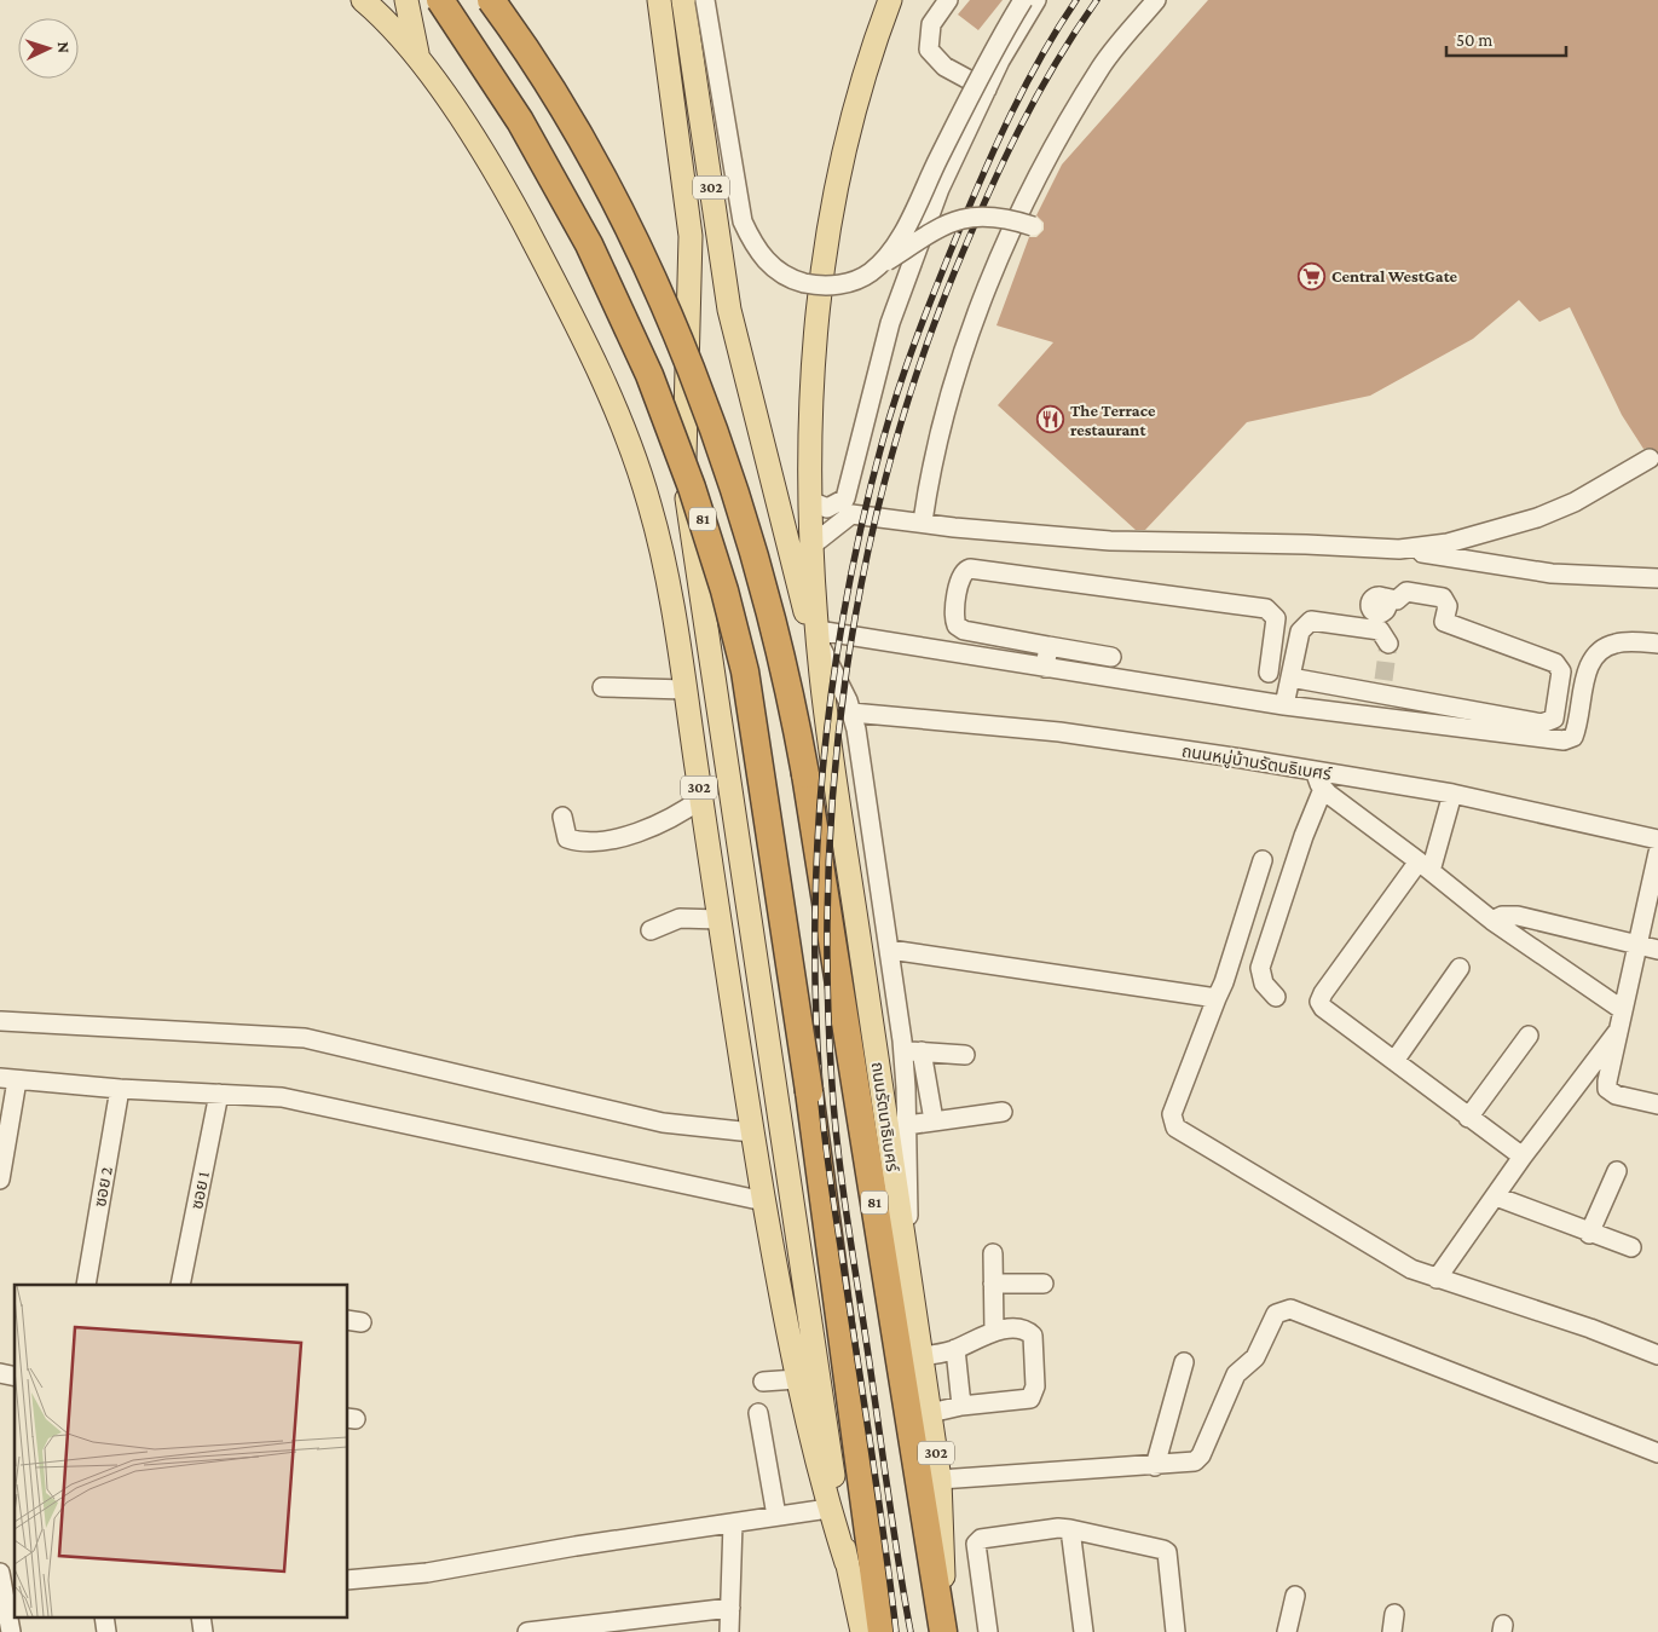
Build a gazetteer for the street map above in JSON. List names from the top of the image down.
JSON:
{
  "streets": {
    "highway": ["81"],
    "main road": ["302", "ถนนรัตนาธิเบศร์"],
    "street": ["ถนนหมู่บ้านรัตนธิเบศร์", "ซอย 2", "ซอย 1"]
  },
  "crossings": [
    ["302", "ถนนรัตนาธิเบศร์"],
    ["81", "ถนนรัตนาธิเบศร์"]
  ],
  "places": {
    "supermarket": ["Central WestGate"],
    "restaurant": ["The Terrace restaurant"]
  },
  "scale_bar": "50 m",
  "north": "right"
}
